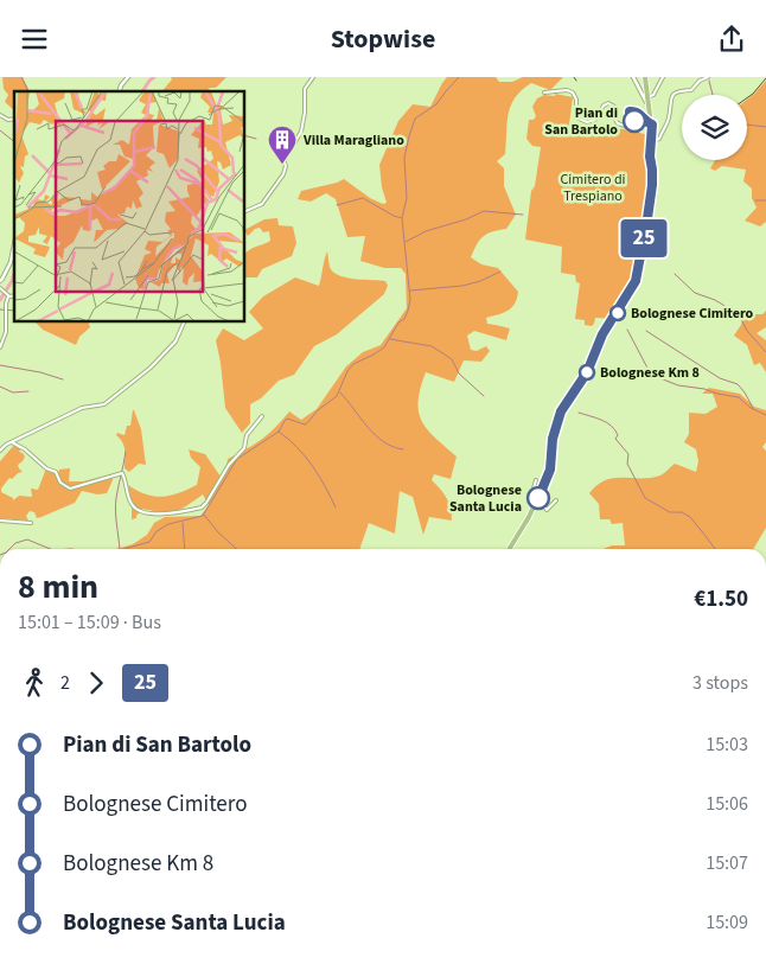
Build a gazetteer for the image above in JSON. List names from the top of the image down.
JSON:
{
  "parks": ["Cimitero di Trespiano"],
  "places": {
    "other": [
      "Pian di San Bartolo",
      "Bolognese Cimitero",
      "Bolognese Km 8",
      "Bolognese Santa Lucia"
    ],
    "building": ["Villa Maragliano"]
  },
  "lines": ["bus line 25"],
  "page": {
    "header": "Stopwise",
    "on_map": "25",
    "heading": ["8 min", "15:01 – 15:09 · Bus", "€1.50"],
    "legs": ["2", "25", "3 stops"],
    "list": [
      {
        "name": "Pian di San Bartolo",
        "value": "15:03"
      },
      {
        "name": "Bolognese Cimitero",
        "value": "15:06"
      },
      {
        "name": "Bolognese Km 8",
        "value": "15:07"
      },
      {
        "name": "Bolognese Santa Lucia",
        "value": "15:09"
      }
    ]
  }
}
